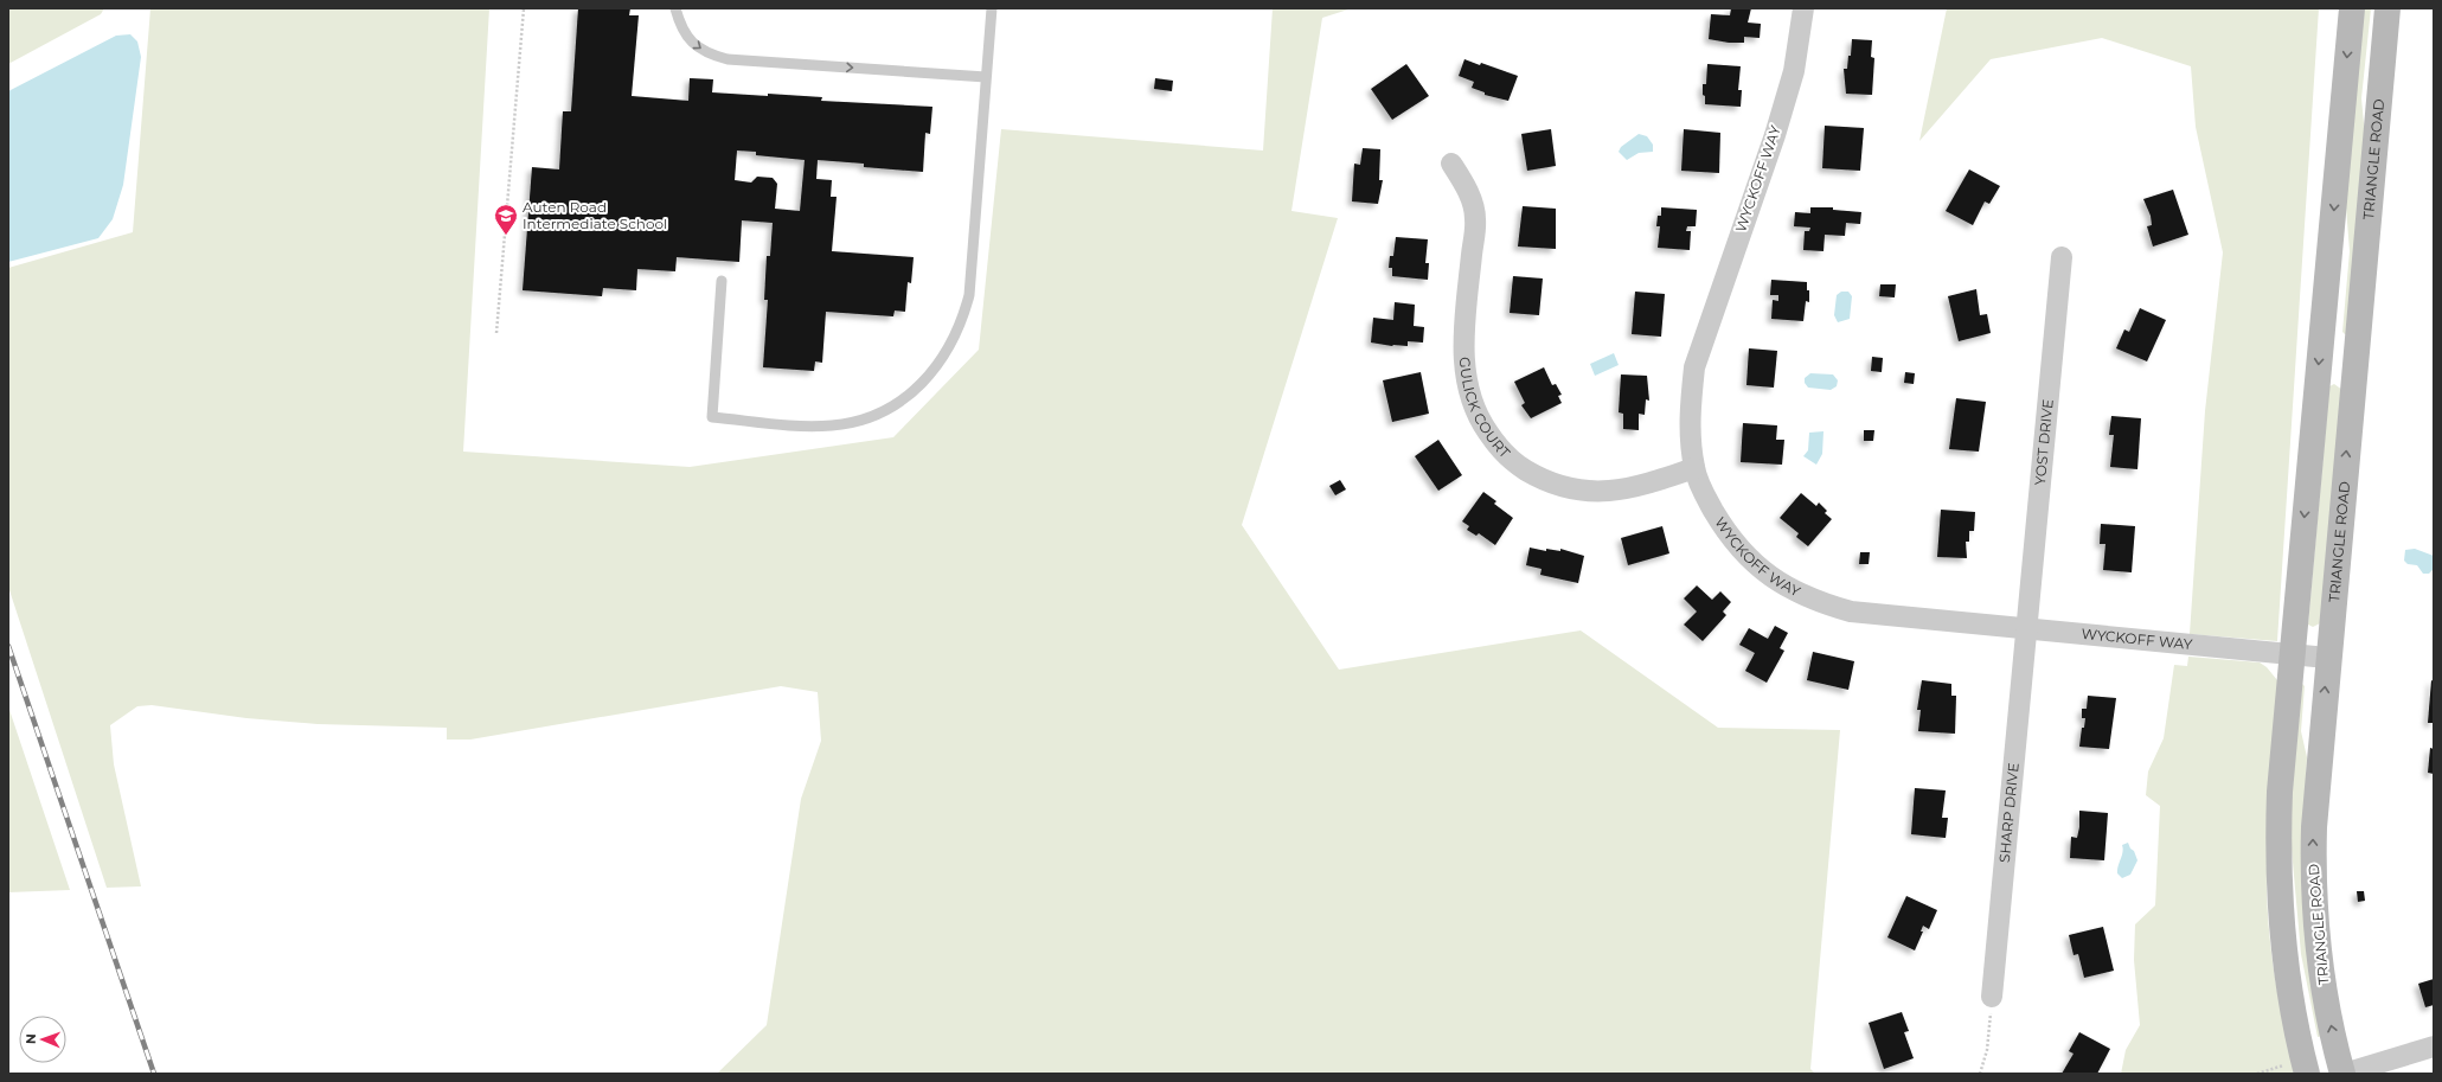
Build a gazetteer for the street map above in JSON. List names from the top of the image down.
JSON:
{
  "streets": {
    "street": [
      "TRIANGLE ROAD",
      "WYCKOFF WAY",
      "GULICK COURT",
      "YOST DRIVE",
      "SHARP DRIVE"
    ]
  },
  "crossings": [
    ["TRIANGLE ROAD", "WYCKOFF WAY"],
    ["WYCKOFF WAY", "GULICK COURT"],
    ["WYCKOFF WAY", "YOST DRIVE"],
    ["WYCKOFF WAY", "SHARP DRIVE"],
    ["YOST DRIVE", "SHARP DRIVE"]
  ],
  "places": {
    "school or university": ["Auten Road Intermediate School"]
  },
  "north": "left"
}
